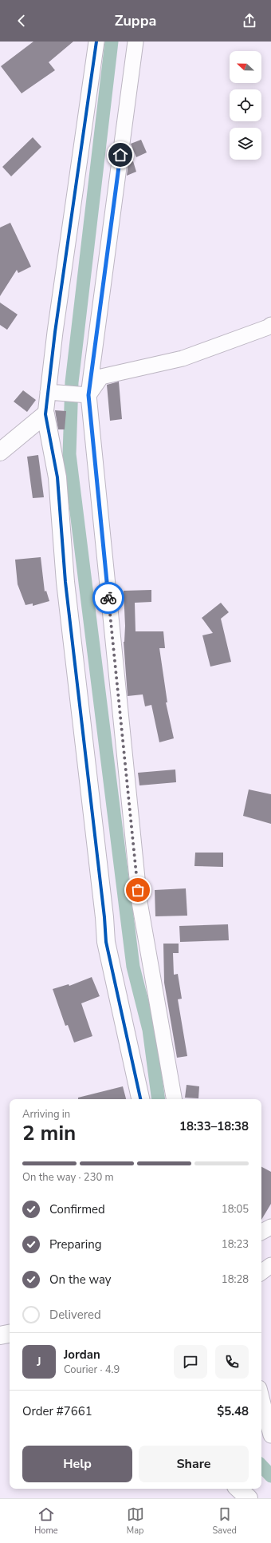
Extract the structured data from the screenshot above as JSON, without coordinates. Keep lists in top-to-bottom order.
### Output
{
  "north": "left",
  "page": {
    "header": "Zuppa",
    "heading": ["2 min", "Arriving in", "18:33–18:38"],
    "panel": [
      "Jordan",
      "Courier · 4.9",
      "Order #7661",
      "$5.48"
    ],
    "bar": "On the way · 230 m",
    "list": [
      ["Confirmed", "18:05"],
      ["Preparing", "18:23"],
      ["On the way", "18:28"],
      "Delivered"
    ],
    "round": "J",
    "buttons": ["Help", "Share"],
    "tabs": ["Home", "Map", "Saved"]
  }
}
